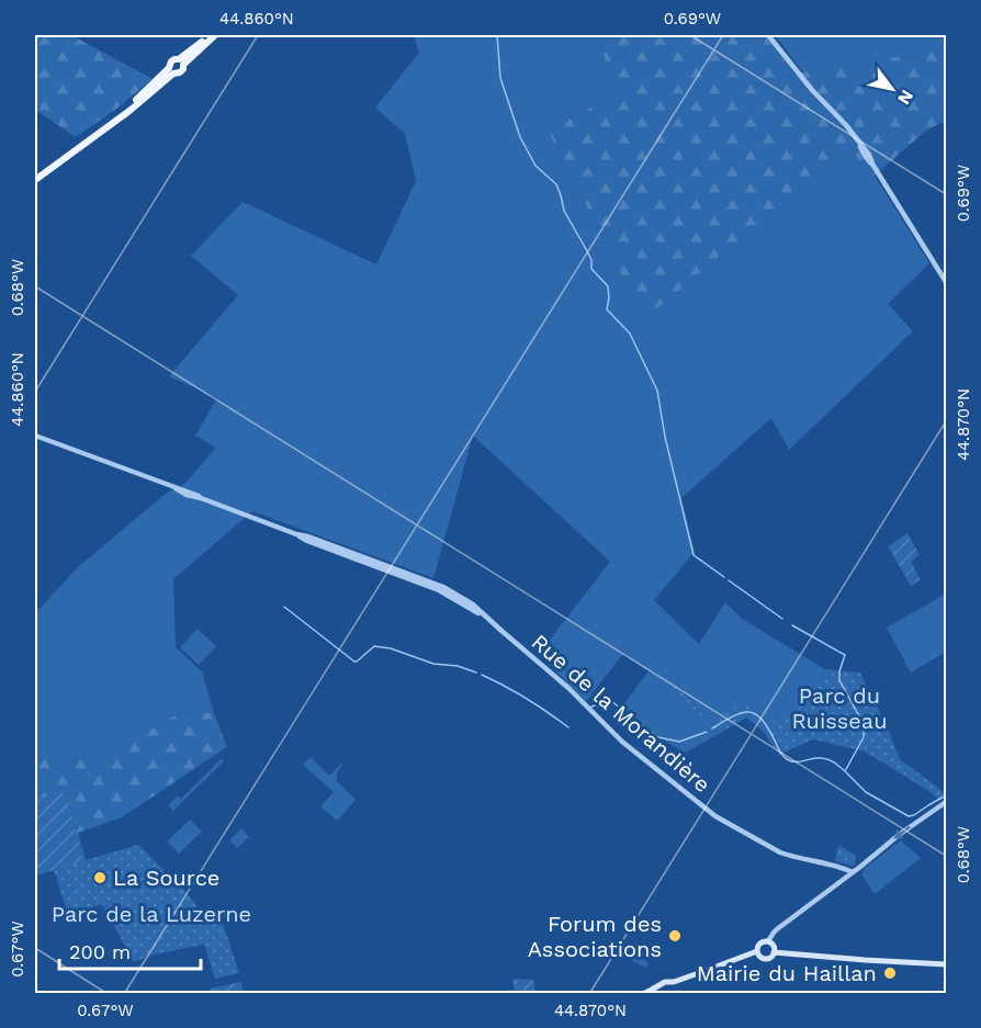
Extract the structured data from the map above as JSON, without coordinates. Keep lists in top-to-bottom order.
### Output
{
  "streets": {
    "street": ["Rue de la Morandière"]
  },
  "parks": ["Parc du Ruisseau", "Parc de la Luzerne"],
  "places": ["La Source", "Forum des Associations", "Mairie du Haillan"],
  "scale_bar": "200 m",
  "north": "bottom right",
  "coordinates": [
    "44.860°N",
    "0.69°W",
    "0.68°W",
    "44.870°N",
    "0.67°W"
  ]
}
